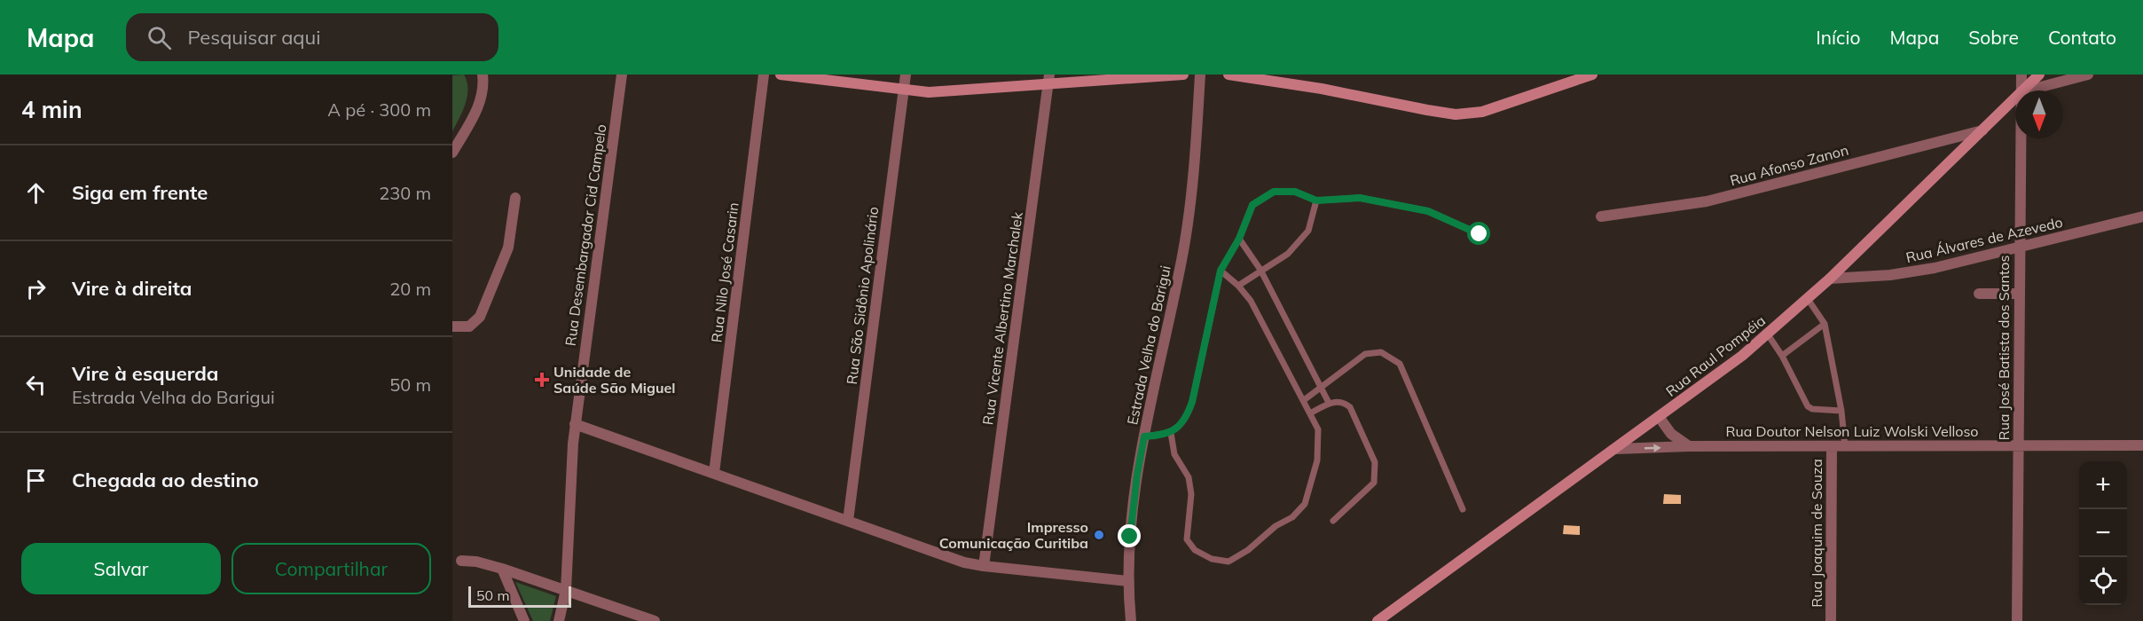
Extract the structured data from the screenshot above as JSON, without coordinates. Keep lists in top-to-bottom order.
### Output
{
  "streets": {
    "main road": ["Rua Raul Pompéia"],
    "street": [
      "Rua Afonso Zanon",
      "Rua Desembargador Cid Campelo",
      "Rua Álvares de Azevedo",
      "Rua Nilo José Casarin",
      "Rua São Sidônio Apolinário",
      "Rua Vicente Albertino Marchalek",
      "Estrada Velha do Barigui",
      "Rua José Batista dos Santos",
      "Rua Doutor Nelson Luiz Wolski Velloso",
      "Rua Joaquim de Souza"
    ]
  },
  "crossings": [
    ["Rua Afonso Zanon", "Rua Raul Pompéia"],
    ["Rua Álvares de Azevedo", "Rua José Batista dos Santos"],
    ["Rua Álvares de Azevedo", "Rua Raul Pompéia"],
    ["Rua José Batista dos Santos", "Rua Doutor Nelson Luiz Wolski Velloso"],
    ["Rua Raul Pompéia", "Rua Doutor Nelson Luiz Wolski Velloso"],
    ["Rua Doutor Nelson Luiz Wolski Velloso", "Rua Joaquim de Souza"]
  ],
  "places": {
    "health": ["Unidade de Saúde São Miguel"],
    "other": ["Impresso Comunicação Curitiba"]
  },
  "scale_bar": "50 m",
  "north": "bottom",
  "page": {
    "header": "Mapa",
    "search": "Pesquisar aqui",
    "nav": [
      "Início",
      "Mapa",
      "Sobre",
      "Contato"
    ],
    "heading": ["4 min", "A pé · 300 m"],
    "list": [
      ["Siga em frente", "230 m"],
      ["Vire à direita", "20 m"],
      ["Vire à esquerda", "Estrada Velha do Barigui", "50 m"],
      "Chegada ao destino"
    ],
    "map_buttons": ["+", "−"],
    "buttons": ["Salvar", "Compartilhar"],
    "scale": "50 m"
  }
}
